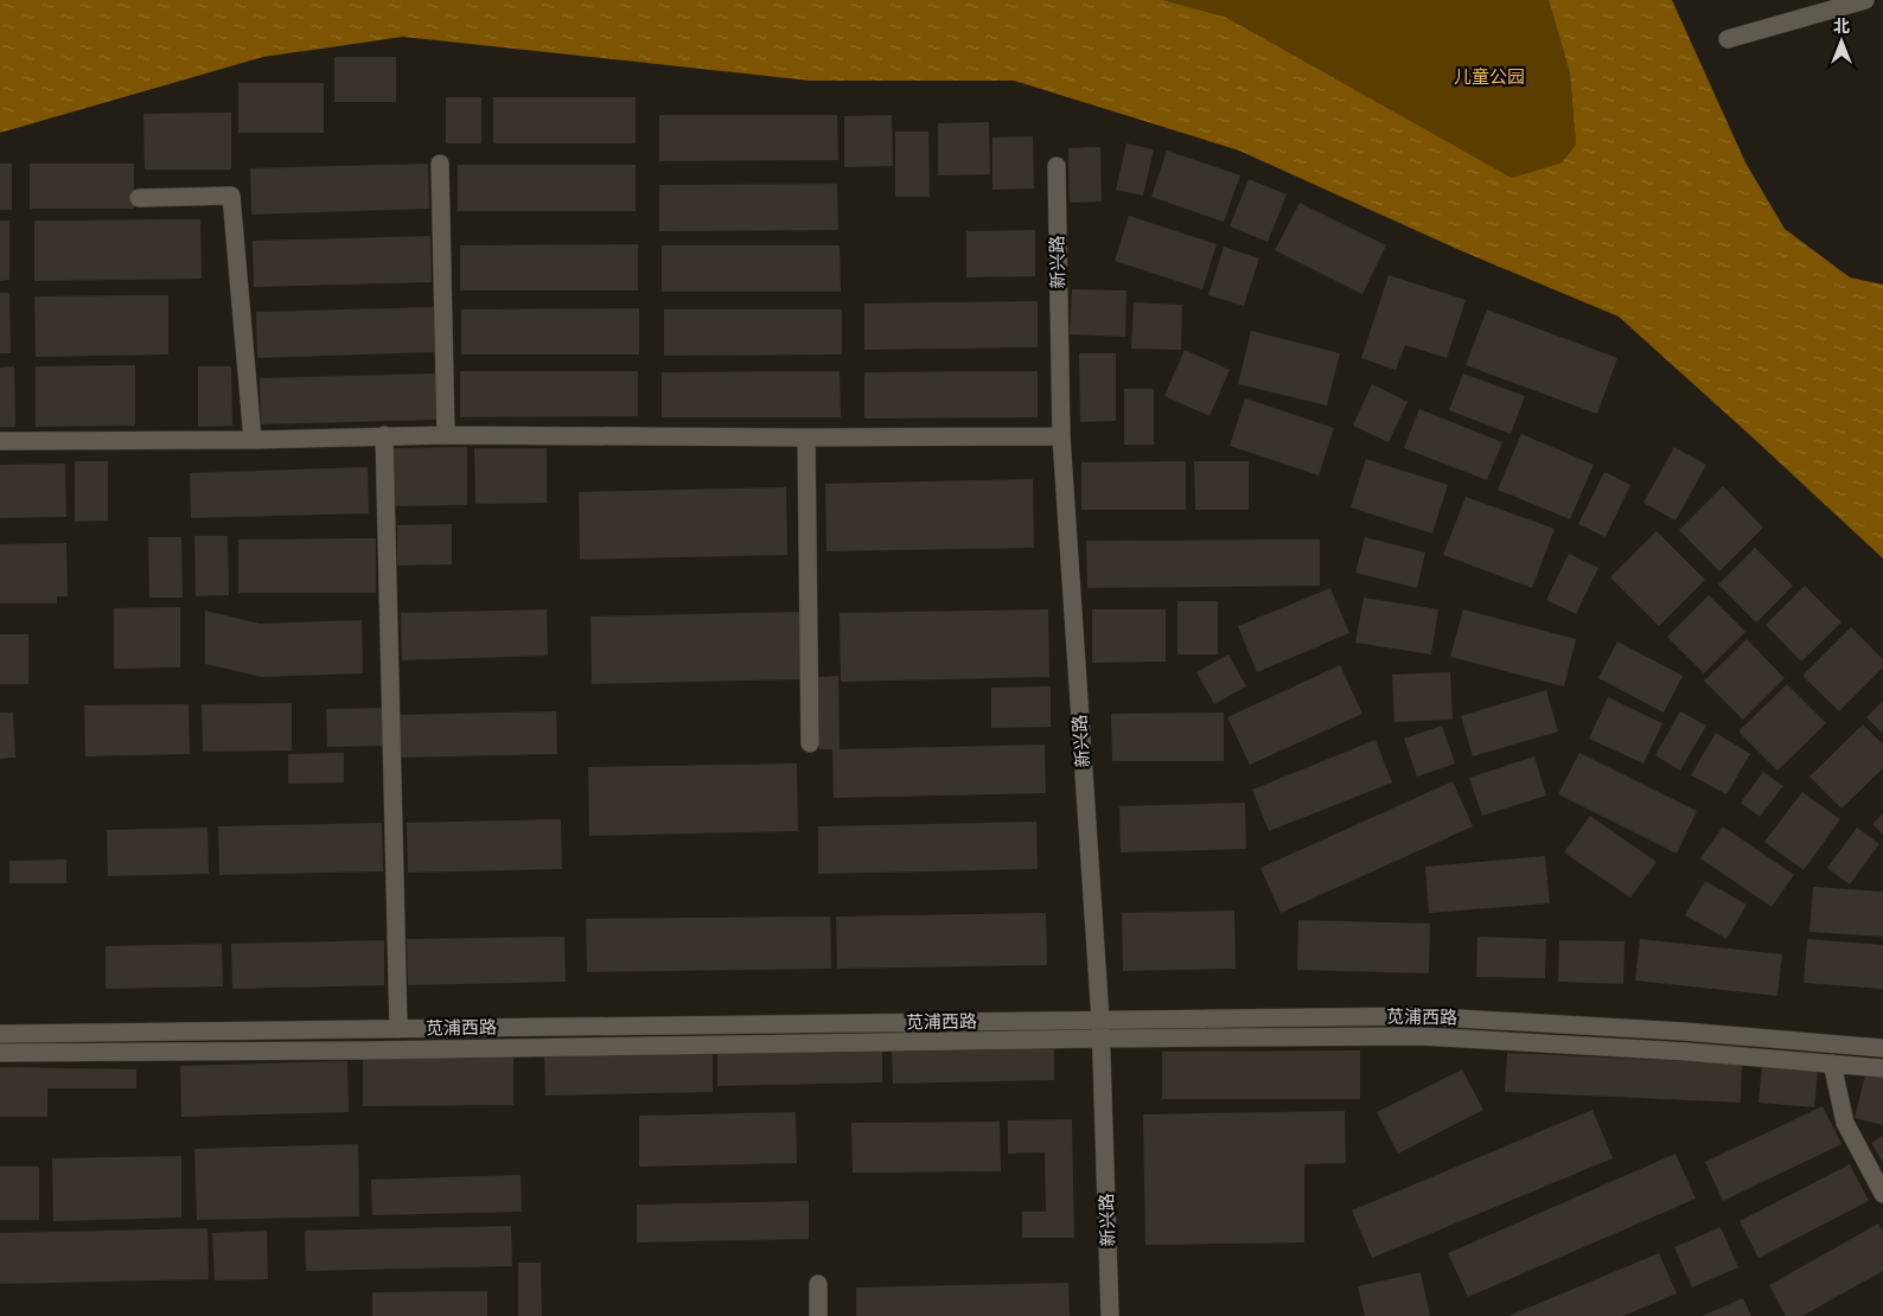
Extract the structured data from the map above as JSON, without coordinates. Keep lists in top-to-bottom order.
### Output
{
  "streets": {
    "street": ["新兴路", "苋浦西路"]
  },
  "crossings": [
    ["新兴路", "苋浦西路"]
  ],
  "parks": ["儿童公园"],
  "north": "top"
}
